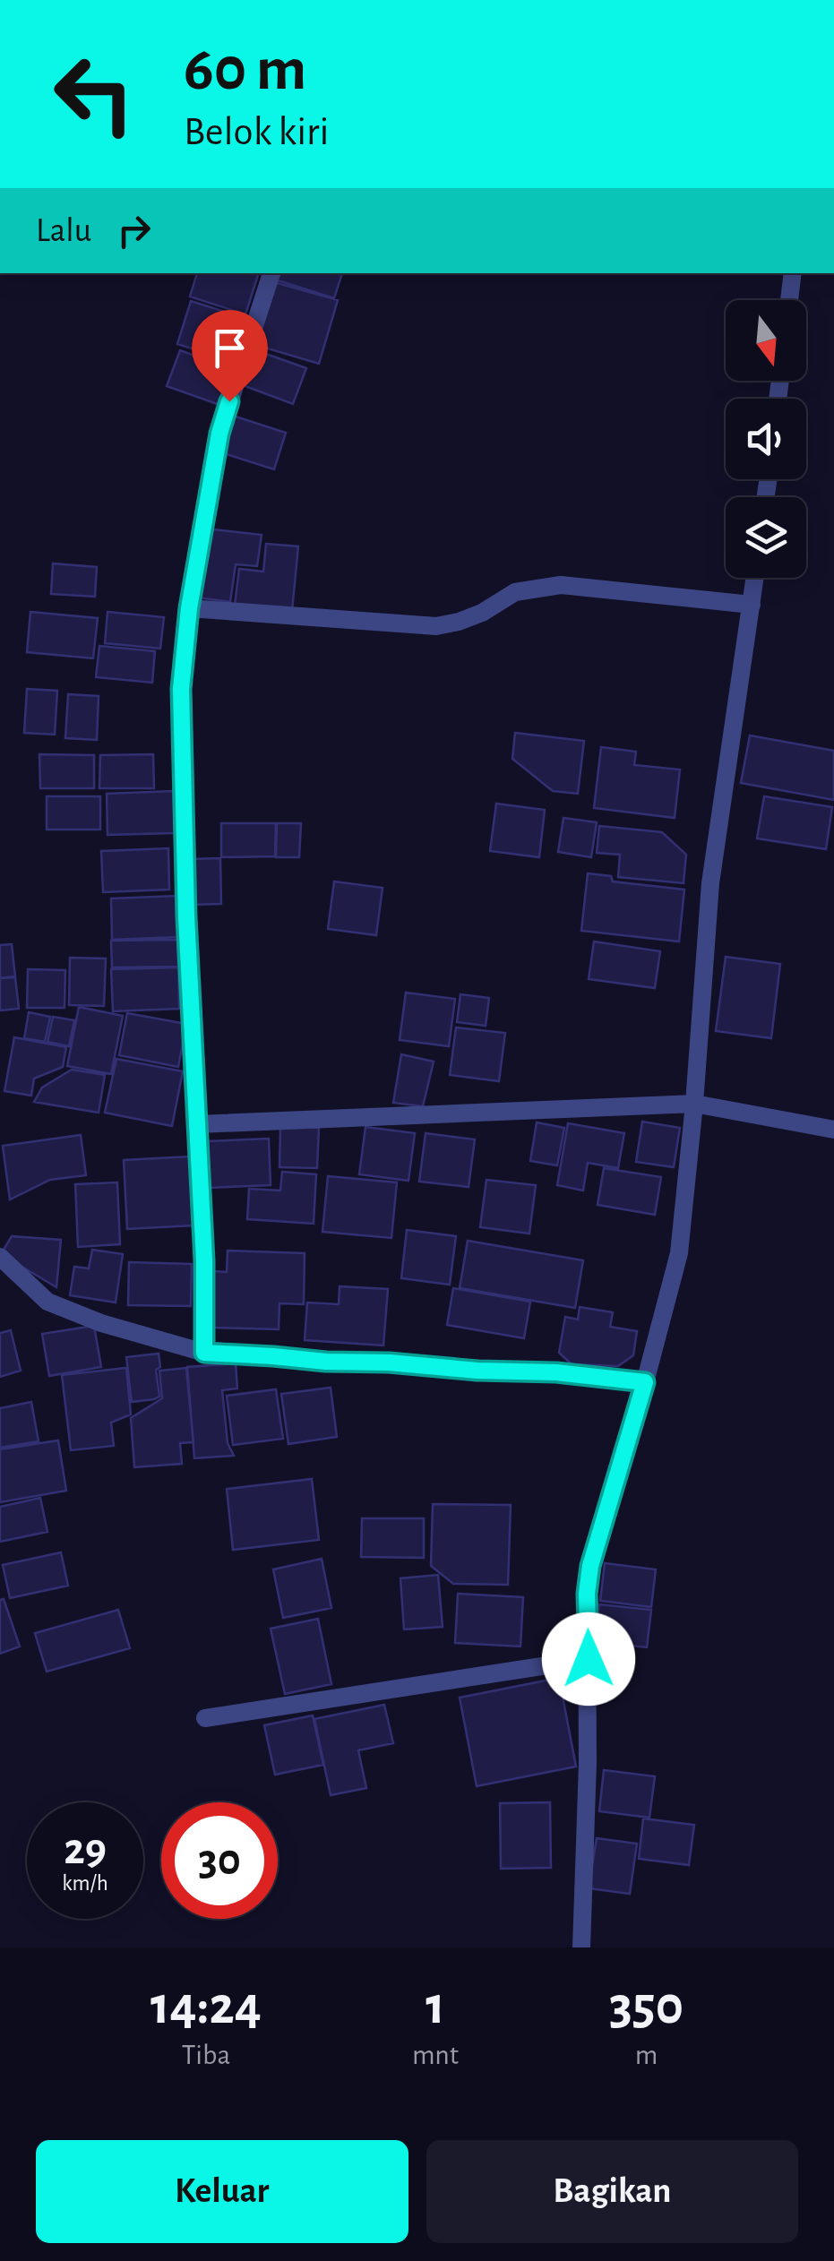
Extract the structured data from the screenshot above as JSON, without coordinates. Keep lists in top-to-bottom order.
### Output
{
  "north": "bottom",
  "page": {
    "turn": ["60 m", "Belok kiri"],
    "then": "Lalu",
    "speed": "29 km/h",
    "limit": "30",
    "eta": [
      "14:24",
      "Tiba",
      "1",
      "mnt",
      "350",
      "m"
    ],
    "buttons": ["Keluar", "Bagikan"]
  }
}
